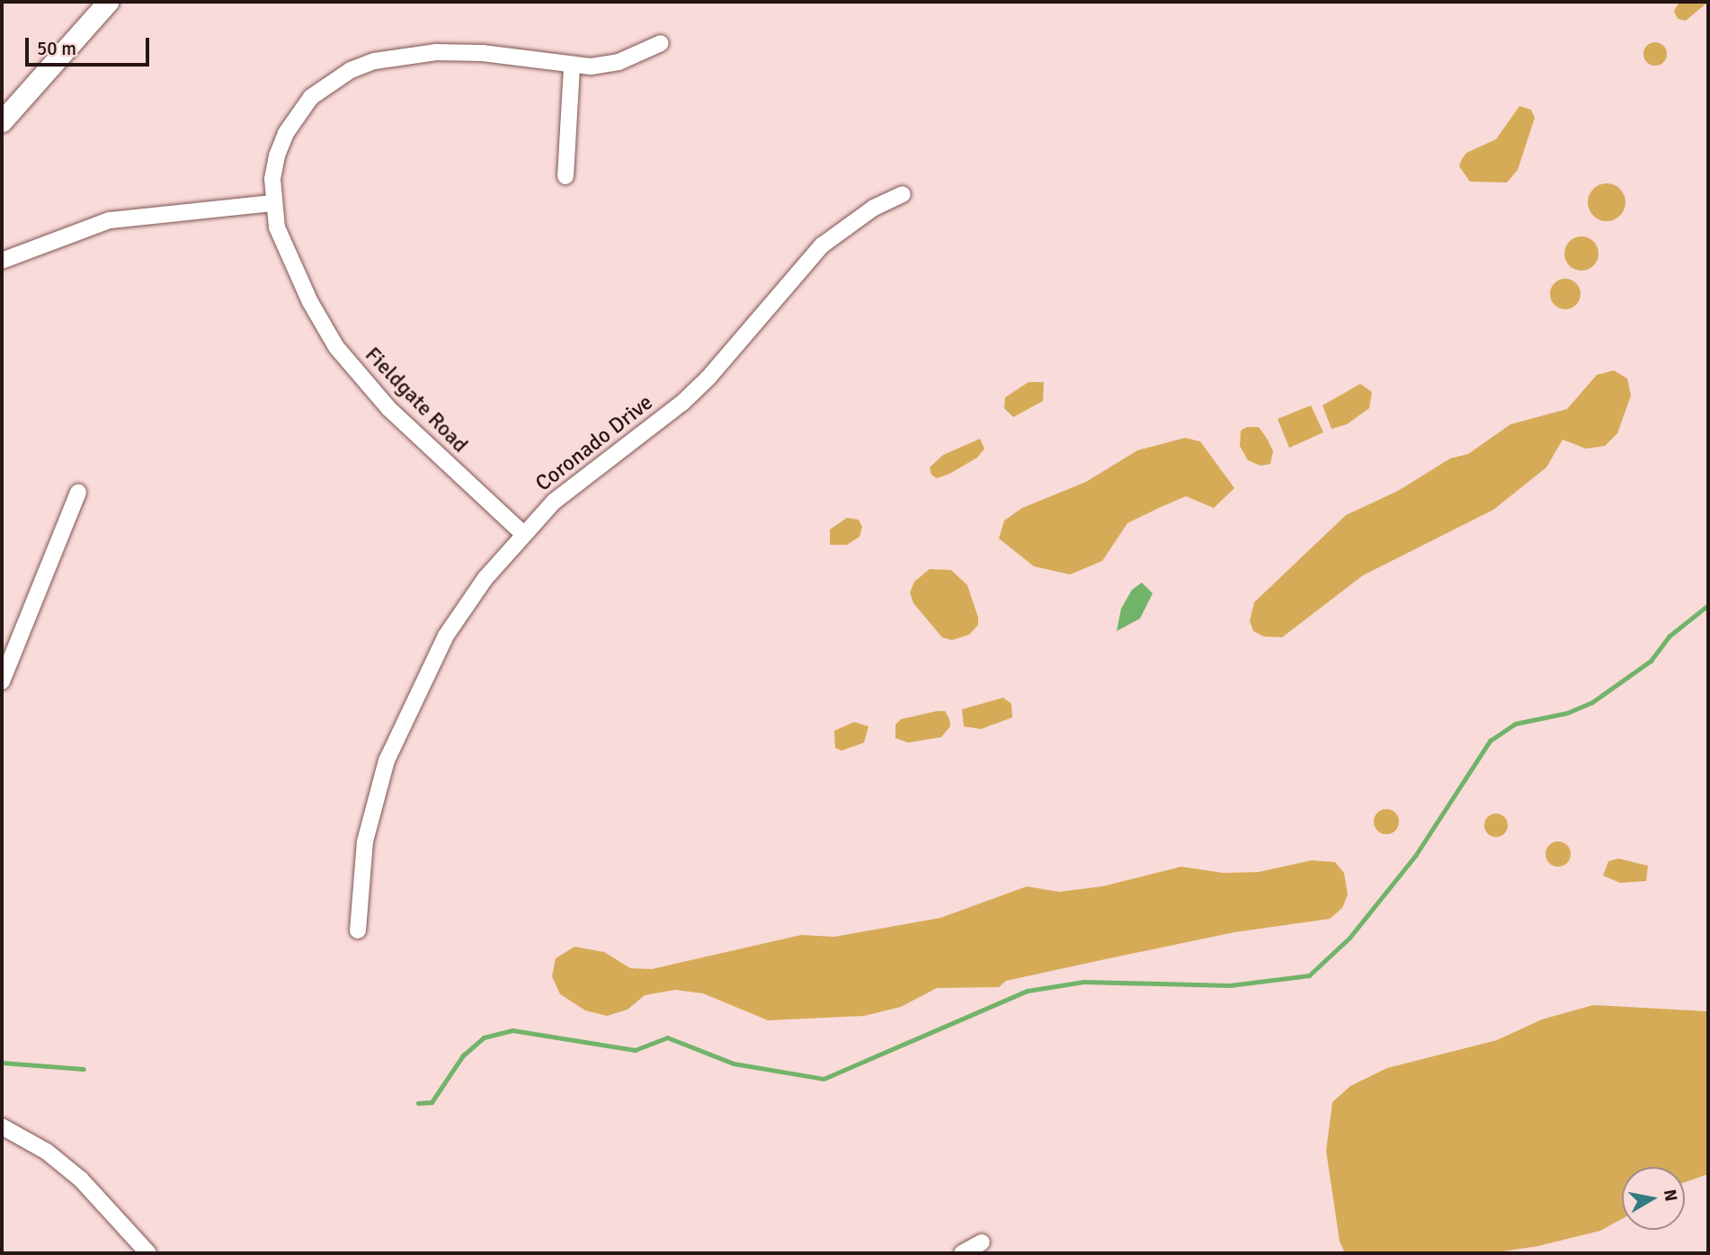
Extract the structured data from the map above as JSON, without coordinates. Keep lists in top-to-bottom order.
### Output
{
  "streets": {
    "street": ["Fieldgate Road", "Coronado Drive"]
  },
  "crossings": [
    ["Fieldgate Road", "Coronado Drive"]
  ],
  "scale_bar": "50 m",
  "north": "right"
}
